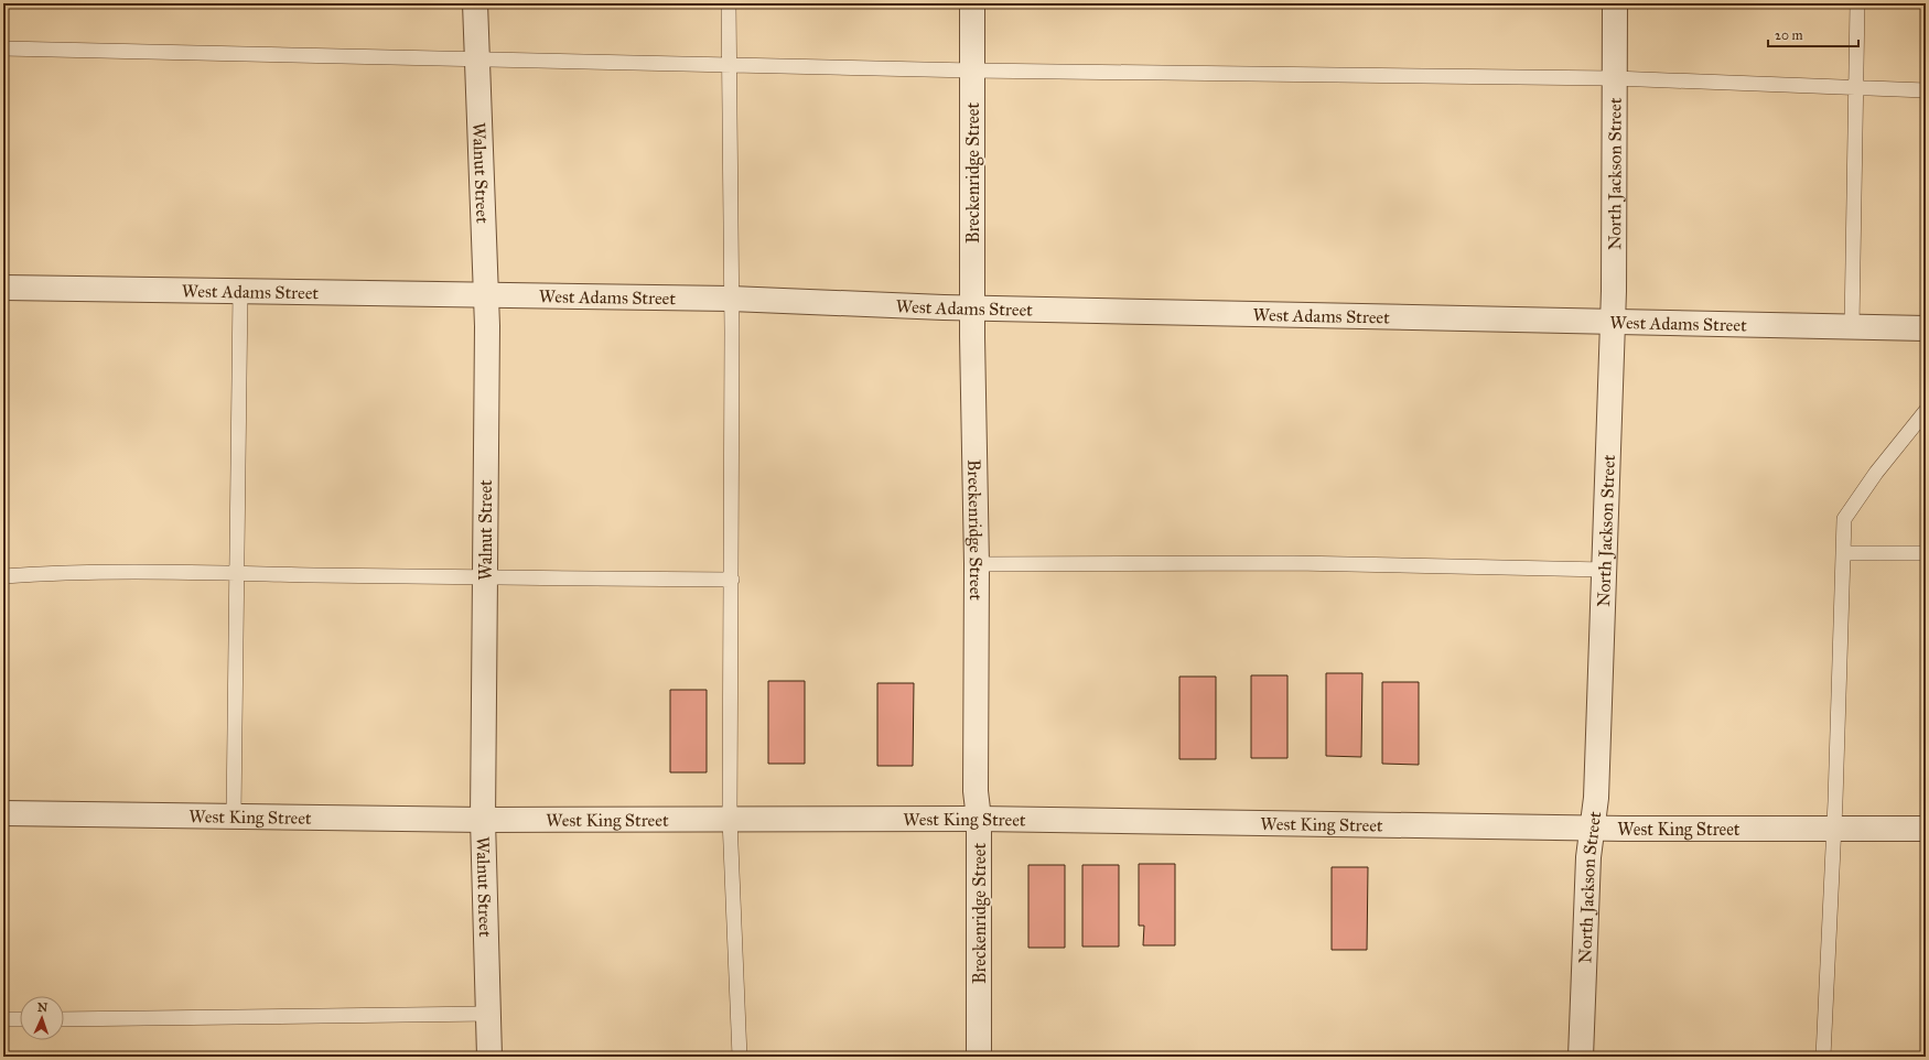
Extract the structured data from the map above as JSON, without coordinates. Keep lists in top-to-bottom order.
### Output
{
  "streets": {
    "street": [
      "Walnut Street",
      "Breckenridge Street",
      "North Jackson Street",
      "West Adams Street",
      "West King Street"
    ]
  },
  "crossings": [
    ["Walnut Street", "West Adams Street"],
    ["Walnut Street", "West King Street"],
    ["Breckenridge Street", "West Adams Street"],
    ["Breckenridge Street", "West King Street"],
    ["North Jackson Street", "West Adams Street"],
    ["North Jackson Street", "West King Street"]
  ],
  "scale_bar": "20 m",
  "north": "top"
}
